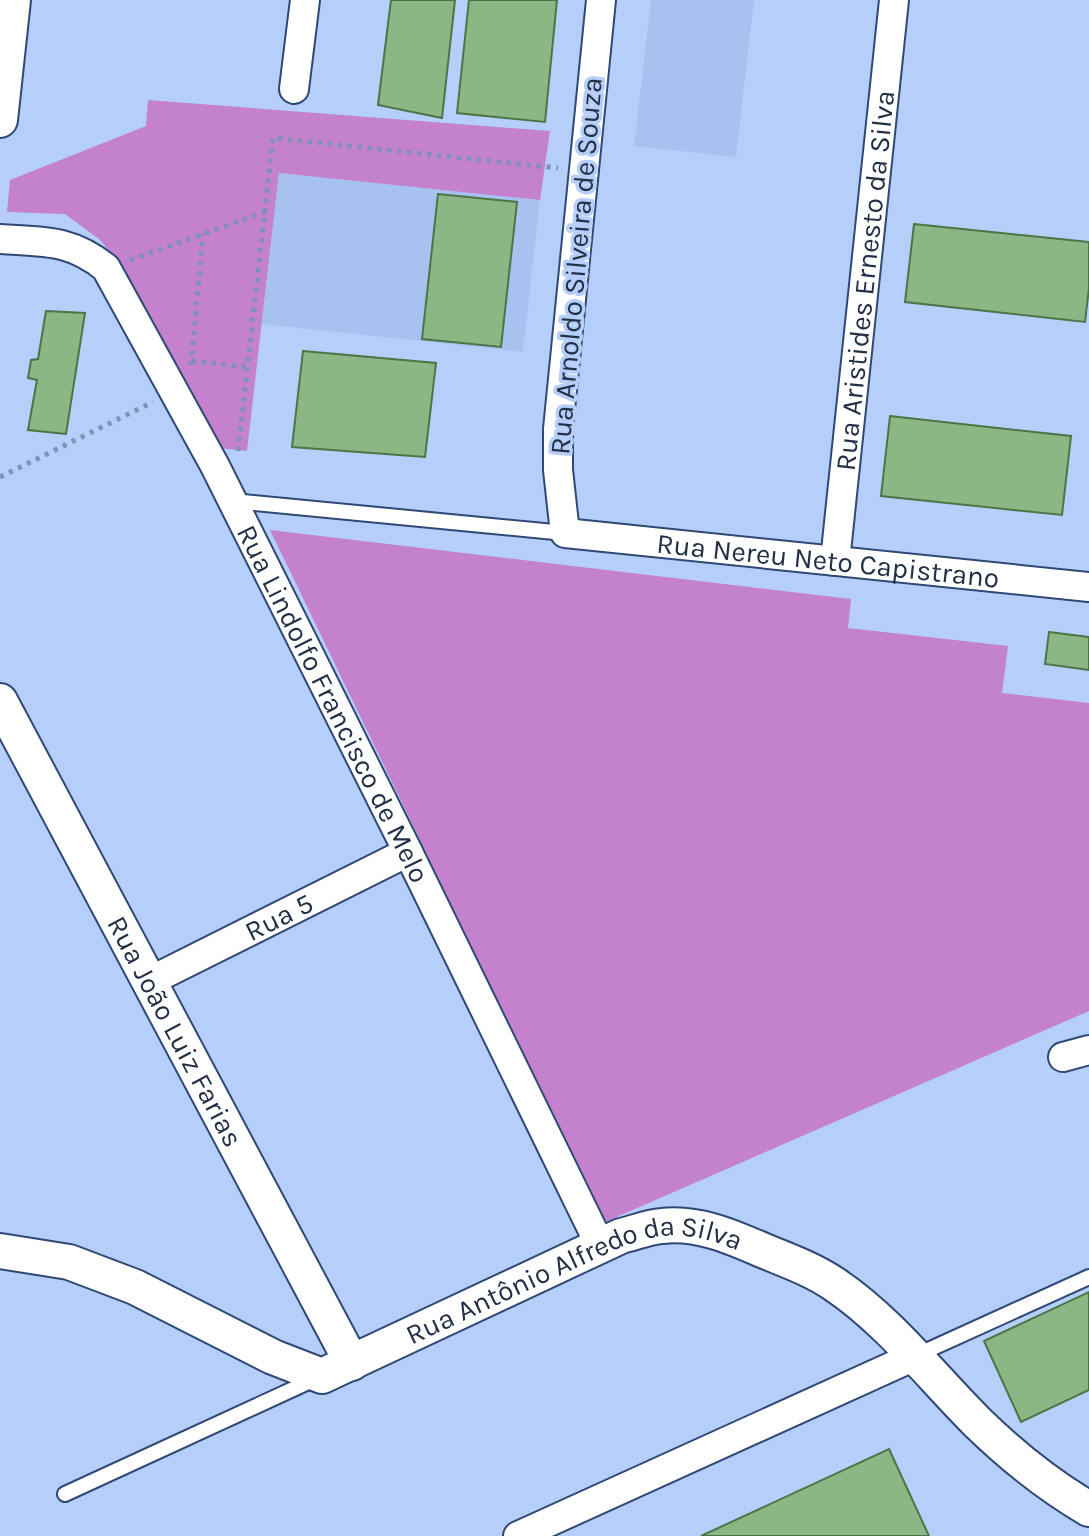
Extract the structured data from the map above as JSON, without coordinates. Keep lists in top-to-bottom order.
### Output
{
  "streets": {
    "street": [
      "Rua Arnoldo Silveira de Souza",
      "Rua Aristides Ernesto da Silva",
      "Rua Nereu Neto Capistrano",
      "Rua Lindolfo Francisco de Melo",
      "Rua 5",
      "Rua João Luiz Farias",
      "Rua Antônio Alfredo da Silva"
    ]
  },
  "crossings": [
    ["Rua Arnoldo Silveira de Souza", "Rua Nereu Neto Capistrano"],
    ["Rua Aristides Ernesto da Silva", "Rua Nereu Neto Capistrano"],
    ["Rua Lindolfo Francisco de Melo", "Rua 5"],
    ["Rua Lindolfo Francisco de Melo", "Rua Antônio Alfredo da Silva"],
    ["Rua 5", "Rua João Luiz Farias"],
    ["Rua João Luiz Farias", "Rua Antônio Alfredo da Silva"]
  ]
}
